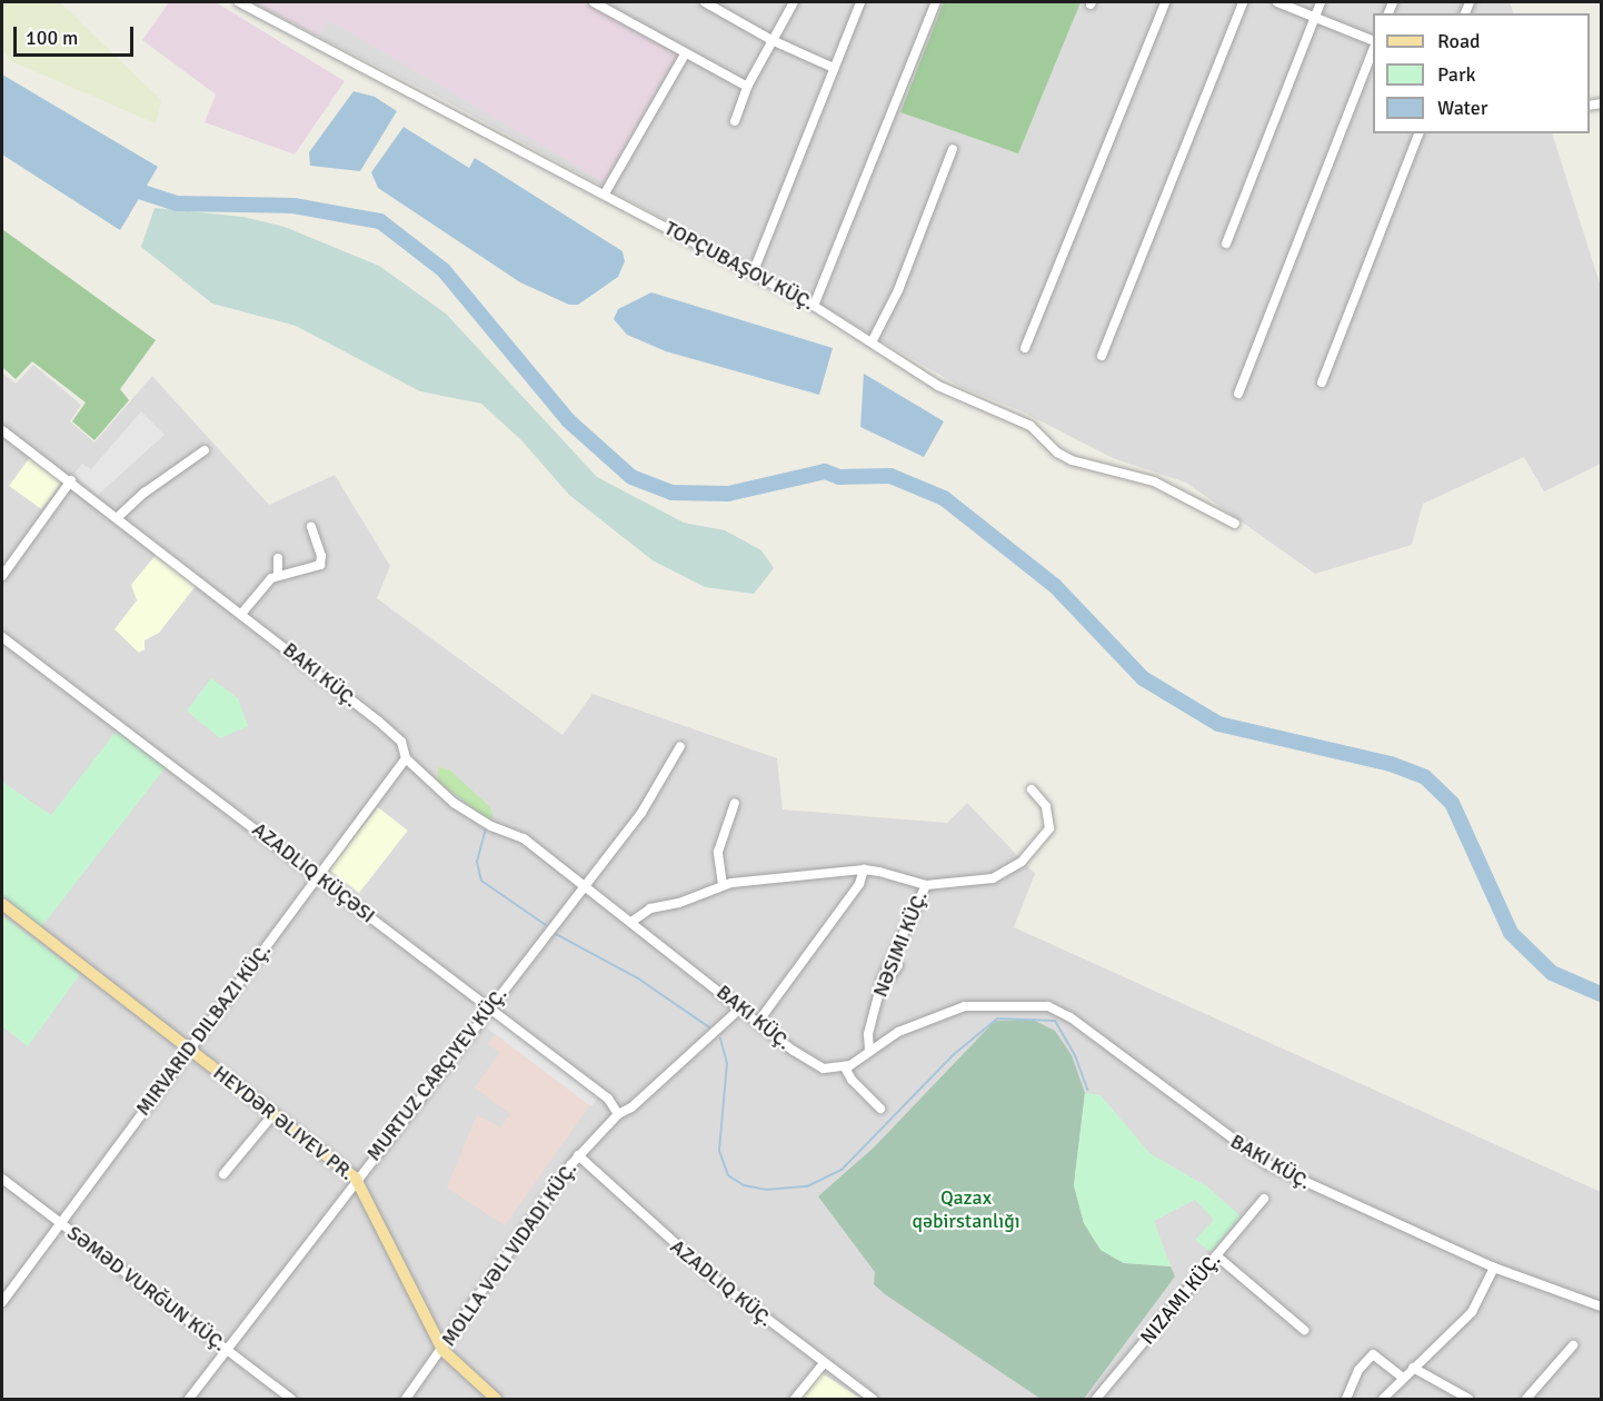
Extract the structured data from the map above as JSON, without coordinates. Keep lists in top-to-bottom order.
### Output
{
  "streets": {
    "main road": ["HEYDƏR ƏLIYEV PR."],
    "street": [
      "TOPÇUBAŞOV KÜÇ.",
      "NƏSIMI KÜÇ.",
      "MIRVARID DILBAZI KÜÇ.",
      "MOLLA VƏLI VIDADI KÜÇ.",
      "SƏMƏD VURĞUN KÜÇ.",
      "NIZAMI KÜÇ."
    ]
  },
  "crossings": [
    ["MIRVARID DILBAZI KÜÇ.", "HEYDƏR ƏLIYEV PR."],
    ["MIRVARID DILBAZI KÜÇ.", "SƏMƏD VURĞUN KÜÇ."],
    ["HEYDƏR ƏLIYEV PR.", "MOLLA VƏLI VIDADI KÜÇ."]
  ],
  "parks": ["Qazax qəbirstanlığı"],
  "legend": ["Road", "Park", "Water"],
  "scale_bar": "100 m"
}
